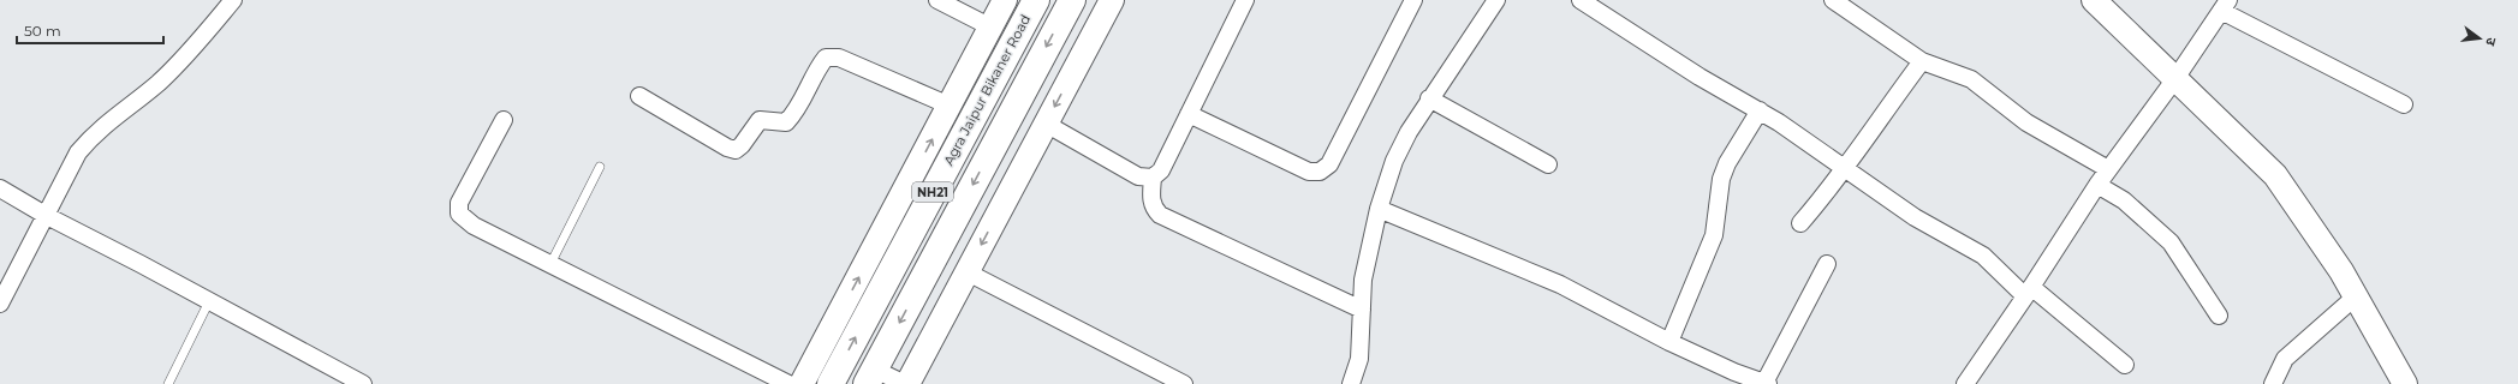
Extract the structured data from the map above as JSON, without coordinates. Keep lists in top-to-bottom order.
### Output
{
  "streets": {
    "highway": ["Agra Jaipur Bikaner Road", "NH21"]
  },
  "scale_bar": "50 m",
  "north": "right"
}
